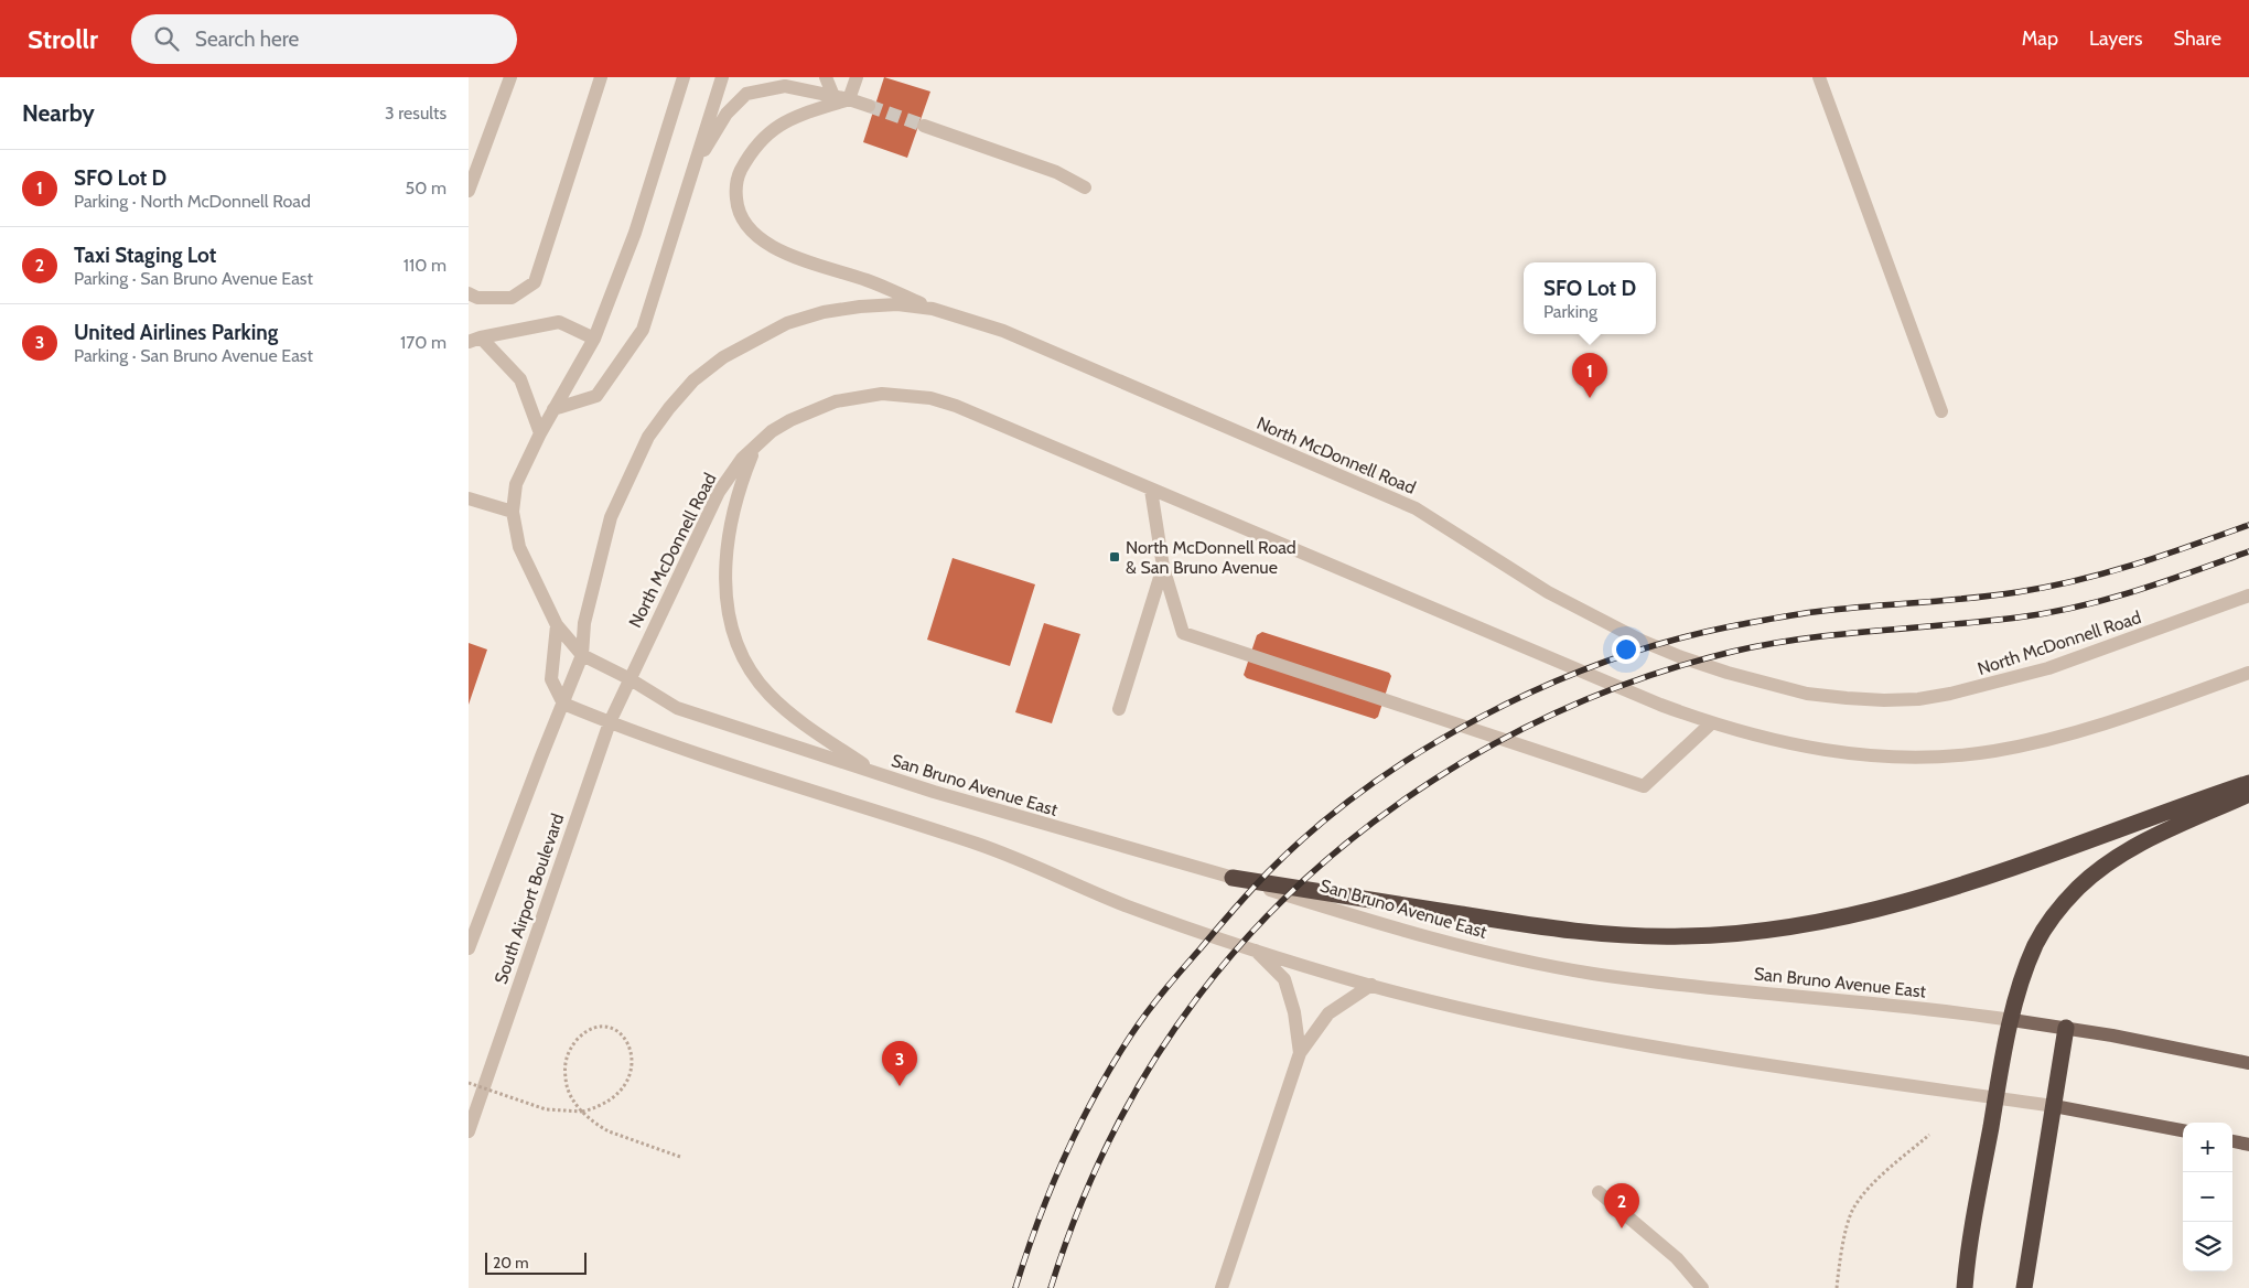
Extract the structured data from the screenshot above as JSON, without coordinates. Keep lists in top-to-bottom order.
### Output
{
  "streets": {
    "main road": ["San Bruno Avenue East"],
    "street": ["North McDonnell Road", "South Airport Boulevard"]
  },
  "crossings": [
    ["North McDonnell Road", "San Bruno Avenue East"],
    ["North McDonnell Road", "South Airport Boulevard"],
    ["San Bruno Avenue East", "South Airport Boulevard"]
  ],
  "places": {
    "transit": ["North McDonnell Road & San Bruno Avenue"]
  },
  "scale_bar": "20 m",
  "page": {
    "header": "Strollr",
    "search": "Search here",
    "nav": ["Map", "Layers", "Share"],
    "heading": ["Nearby", "3 results"],
    "list": [
      {
        "mark": "1",
        "name": "SFO Lot D",
        "note": "Parking · North McDonnell Road",
        "value": "50 m"
      },
      {
        "mark": "2",
        "name": "Taxi Staging Lot",
        "note": "Parking · San Bruno Avenue East",
        "value": "110 m"
      },
      {
        "mark": "3",
        "name": "United Airlines Parking",
        "note": "Parking · San Bruno Avenue East",
        "value": "170 m"
      }
    ],
    "popup": ["SFO Lot D", "Parking"],
    "pins": ["1", "3", "2"],
    "map_buttons": ["+", "−"],
    "scale": "20 m"
  }
}
